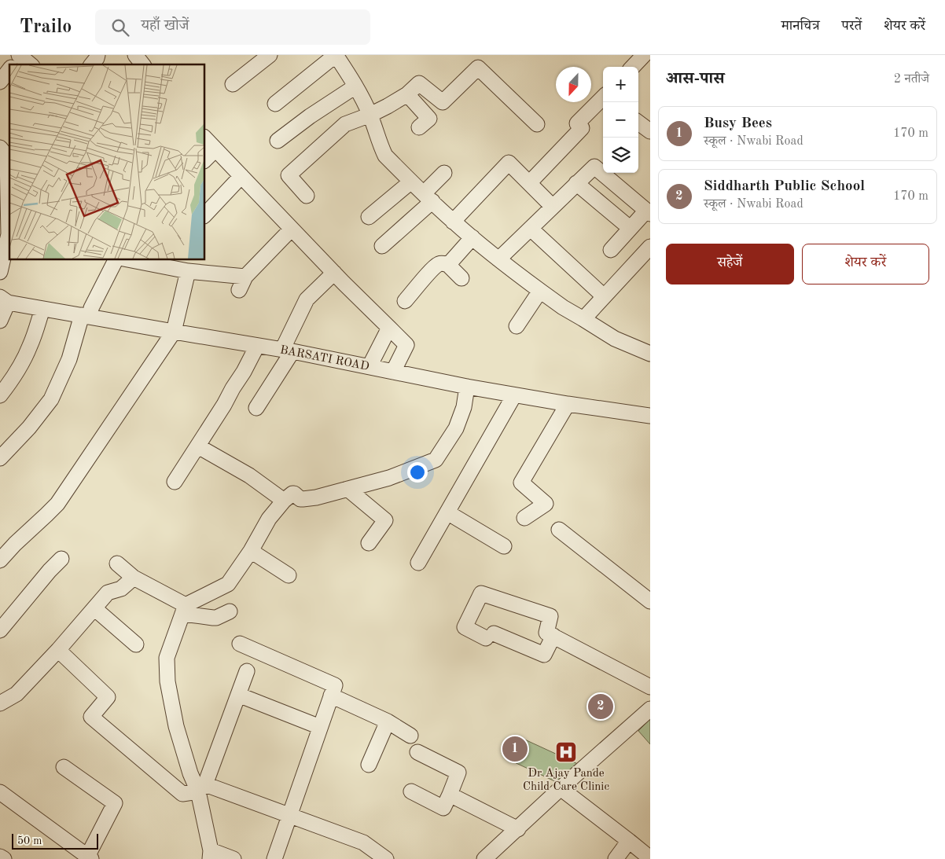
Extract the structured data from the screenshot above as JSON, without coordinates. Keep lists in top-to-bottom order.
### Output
{
  "streets": {
    "street": ["BARSATI ROAD"]
  },
  "places": {
    "hospital": ["Dr Ajay Pande Child Care Clinic"]
  },
  "scale_bar": "50 m",
  "north": "bottom",
  "page": {
    "header": "Trailo",
    "search": "यहाँ खोजें",
    "nav": ["मानचित्र", "परतें", "शेयर करें"],
    "heading": ["आस-पास", "2 नतीजे"],
    "map_buttons": ["+", "−"],
    "list": [
      {
        "mark": "1",
        "name": "Busy Bees",
        "note": "स्कूल · Nwabi Road",
        "value": "170 m"
      },
      {
        "mark": "2",
        "name": "Siddharth Public School",
        "note": "स्कूल · Nwabi Road",
        "value": "170 m"
      }
    ],
    "buttons": ["सहेजें", "शेयर करें"],
    "pins": ["2", "1"],
    "scale": "50 m"
  }
}
